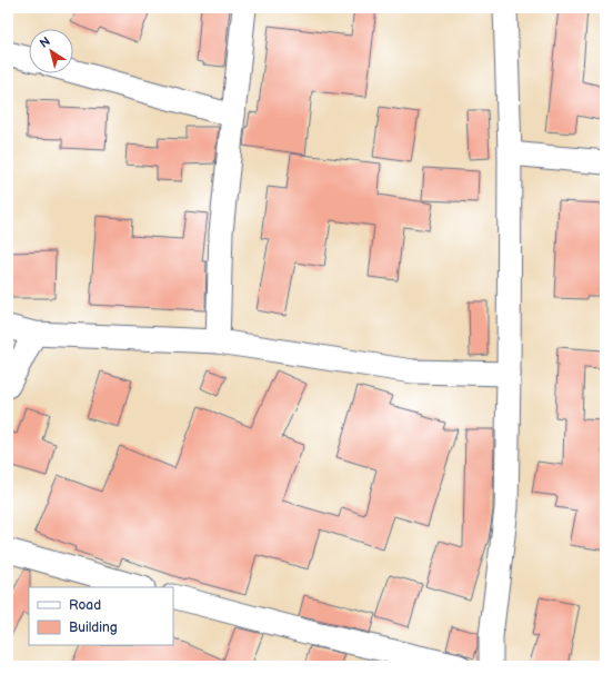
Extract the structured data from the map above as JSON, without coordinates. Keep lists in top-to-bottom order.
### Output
{
  "legend": ["Road", "Building"],
  "north": "top left"
}
